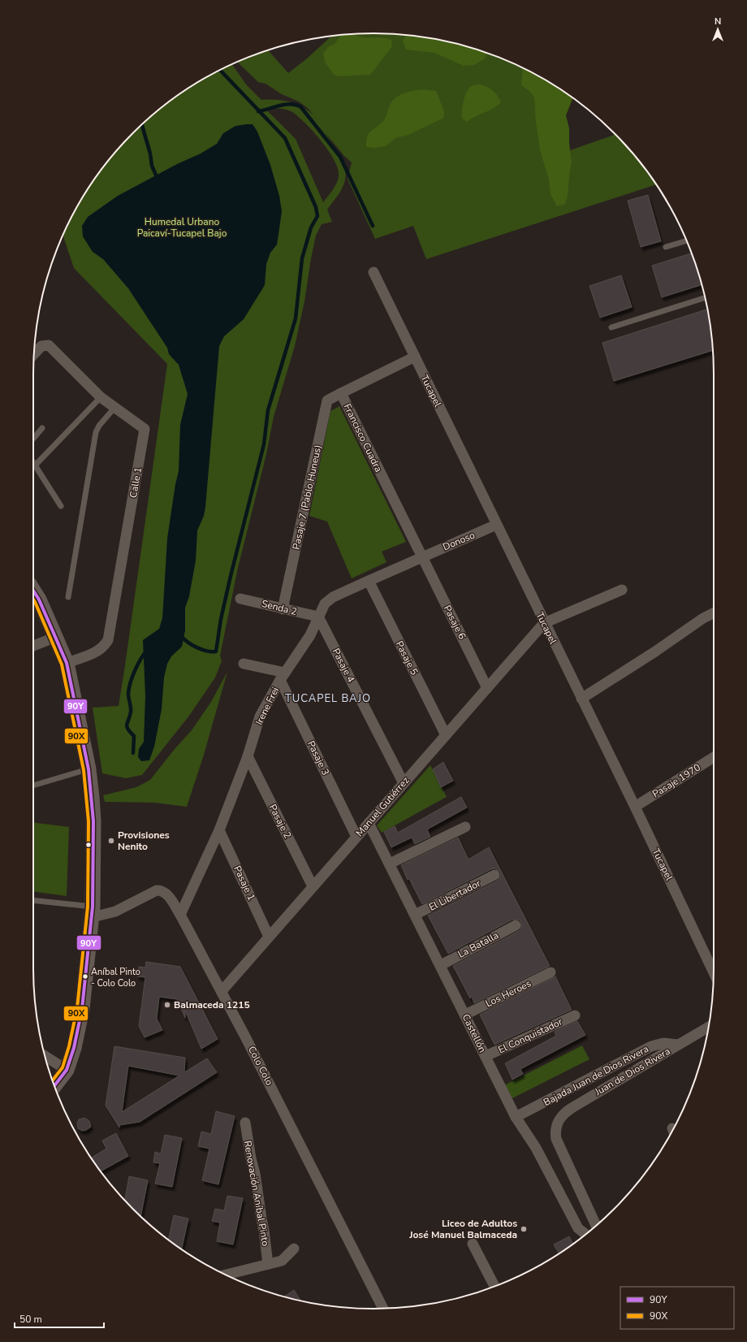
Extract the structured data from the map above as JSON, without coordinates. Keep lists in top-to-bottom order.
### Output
{
  "streets": {
    "street": [
      "Tucapel",
      "Francisco Cuadra",
      "Calle 1",
      "Pasaje 7 (Pablo Huneus)",
      "Donoso",
      "Senda 2",
      "Pasaje 6",
      "Pasaje 5",
      "Pasaje 4",
      "Irene Frei",
      "Pasaje 3",
      "Pasaje 1970",
      "Manuel Gutiérrez",
      "Pasaje 2",
      "Pasaje 1",
      "El Libertador",
      "La Batalla",
      "Los Heroes",
      "Castellón",
      "El Conquistador",
      "Colo Colo",
      "Juan de Dios Rivera",
      "Bajada Juan de Dios Rivera",
      "Renovación Aníbal Pinto"
    ]
  },
  "crossings": [
    ["Tucapel", "Francisco Cuadra"],
    ["Tucapel", "Donoso"],
    ["Tucapel", "Pasaje 1970"],
    ["Tucapel", "Manuel Gutiérrez"],
    ["Francisco Cuadra", "Pasaje 7 (Pablo Huneus)"],
    ["Francisco Cuadra", "Donoso"],
    ["Francisco Cuadra", "Pasaje 6"],
    ["Francisco Cuadra", "Irene Frei"],
    ["Pasaje 7 (Pablo Huneus)", "Senda 2"],
    ["Donoso", "Pasaje 6"],
    ["Donoso", "Irene Frei"],
    ["Senda 2", "Pasaje 4"],
    ["Senda 2", "Irene Frei"],
    ["Pasaje 6", "Irene Frei"],
    ["Pasaje 6", "Manuel Gutiérrez"],
    ["Pasaje 5", "Irene Frei"],
    ["Pasaje 5", "Manuel Gutiérrez"],
    ["Pasaje 4", "Irene Frei"],
    ["Pasaje 4", "Manuel Gutiérrez"],
    ["Irene Frei", "Pasaje 3"],
    ["Irene Frei", "Pasaje 2"],
    ["Irene Frei", "Pasaje 1"],
    ["Irene Frei", "Colo Colo"],
    ["Pasaje 3", "Manuel Gutiérrez"],
    ["Manuel Gutiérrez", "Pasaje 2"],
    ["Manuel Gutiérrez", "Pasaje 1"],
    ["Manuel Gutiérrez", "Castellón"],
    ["Manuel Gutiérrez", "Colo Colo"],
    ["El Libertador", "Castellón"],
    ["La Batalla", "Castellón"],
    ["Los Heroes", "Castellón"],
    ["Castellón", "El Conquistador"],
    ["Castellón", "Bajada Juan de Dios Rivera"],
    ["Juan de Dios Rivera", "Bajada Juan de Dios Rivera"]
  ],
  "districts": ["TUCAPEL BAJO"],
  "parks": ["Humedal Urbano Paicaví-Tucapel Bajo"],
  "places": [
    "Provisiones Nenito",
    "Aníbal Pinto - Colo Colo",
    "Balmaceda 1215",
    "Liceo de Adultos José Manuel Balmaceda"
  ],
  "lines": ["transit line 90Y", "transit line 90X"],
  "legend": ["90Y", "90X"],
  "scale_bar": "50 m",
  "north": "top"
}
